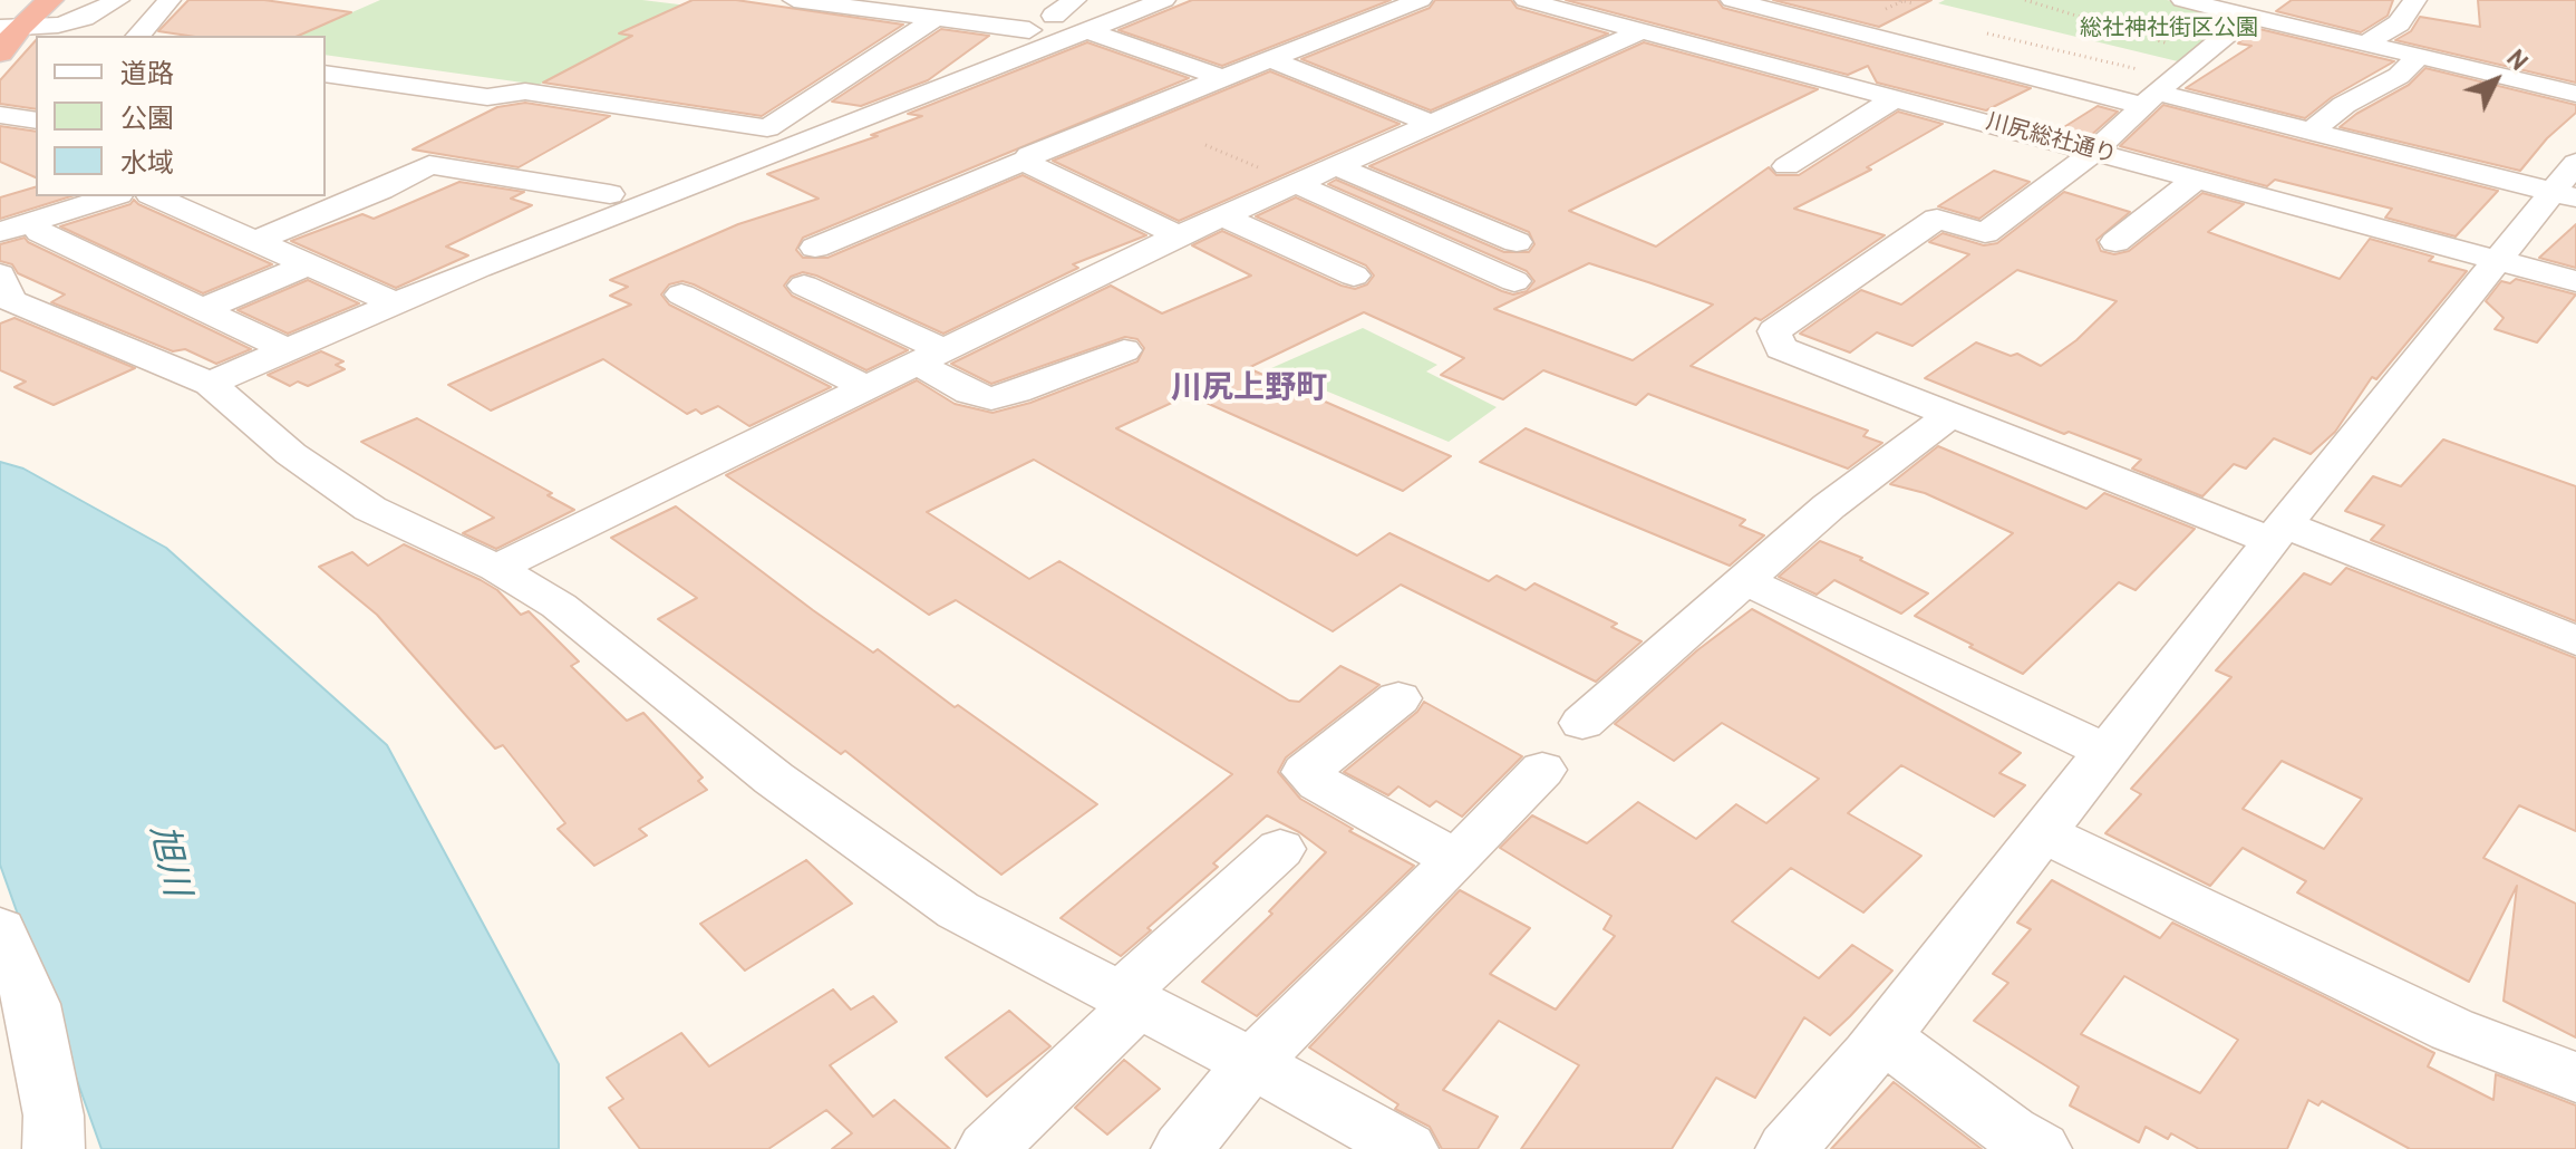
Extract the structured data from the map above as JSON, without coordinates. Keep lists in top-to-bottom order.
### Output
{
  "streets": {
    "street": ["川尻総社通り"]
  },
  "districts": ["川尻上野町"],
  "water": ["旭川"],
  "parks": ["総社神社街区公園"],
  "legend": ["道路", "公園", "水域"],
  "north": "top right"
}
